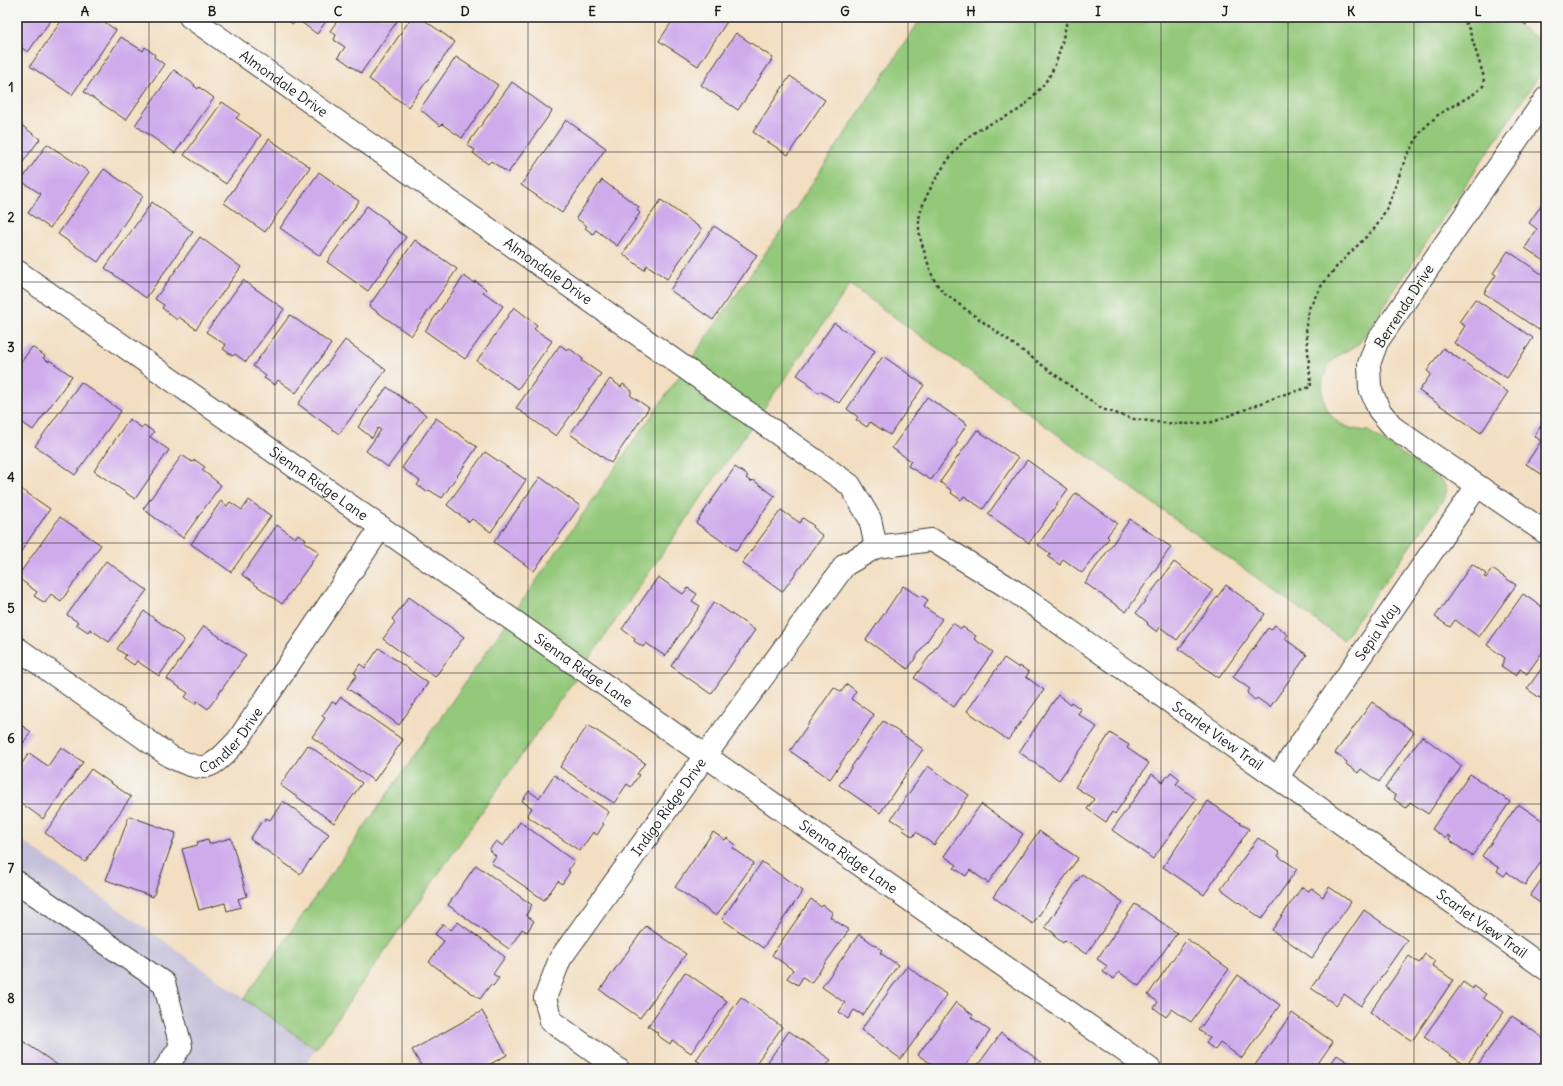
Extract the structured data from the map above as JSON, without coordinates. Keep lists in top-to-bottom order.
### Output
{
  "streets": {
    "street": [
      "Almondale Drive",
      "Berrenda Drive",
      "Sienna Ridge Lane",
      "Sepia Way",
      "Candler Drive",
      "Scarlet View Trail",
      "Indigo Ridge Drive"
    ]
  },
  "crossings": [
    ["Almondale Drive", "Scarlet View Trail"],
    ["Almondale Drive", "Indigo Ridge Drive"],
    ["Berrenda Drive", "Sepia Way"],
    ["Sienna Ridge Lane", "Candler Drive"],
    ["Sienna Ridge Lane", "Indigo Ridge Drive"],
    ["Sepia Way", "Scarlet View Trail"],
    ["Scarlet View Trail", "Indigo Ridge Drive"]
  ],
  "grid": {
    "columns": [
      "A",
      "B",
      "C",
      "D",
      "E",
      "F",
      "G",
      "H",
      "I",
      "J",
      "K",
      "L"
    ],
    "rows": [
      "1",
      "2",
      "3",
      "4",
      "5",
      "6",
      "7",
      "8"
    ]
  }
}
